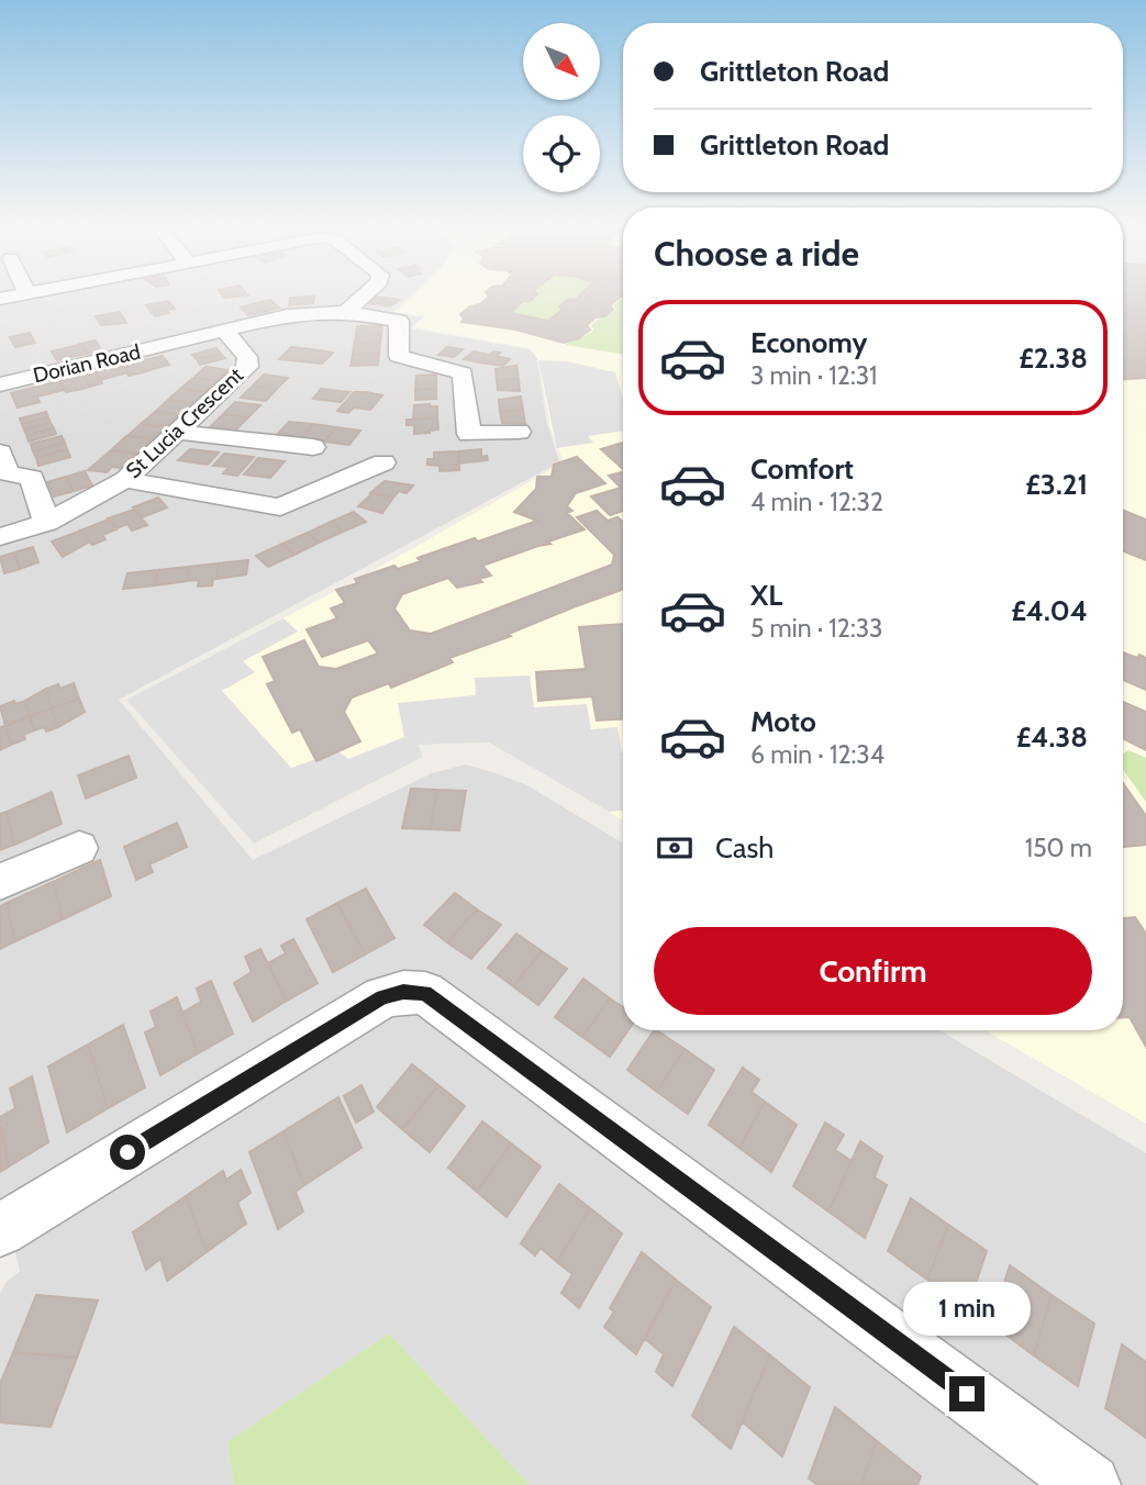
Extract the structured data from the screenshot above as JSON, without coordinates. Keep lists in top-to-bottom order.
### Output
{
  "streets": {
    "street": ["Dorian Road", "St Lucia Crescent"]
  },
  "crossings": [
    ["Dorian Road", "St Lucia Crescent"]
  ],
  "north": "bottom right",
  "page": {
    "banner": ["Grittleton Road", "Grittleton Road"],
    "heading": "Choose a ride",
    "list": [
      {
        "name": "Economy",
        "note": "3 min · 12:31",
        "value": "£2.38"
      },
      {
        "name": "Comfort",
        "note": "4 min · 12:32",
        "value": "£3.21"
      },
      {
        "name": "XL",
        "note": "5 min · 12:33",
        "value": "£4.04"
      },
      {
        "name": "Moto",
        "note": "6 min · 12:34",
        "value": "£4.38"
      }
    ],
    "pay": ["Cash", "150 m"],
    "buttons": "Confirm",
    "bubble": "1 min"
  }
}
